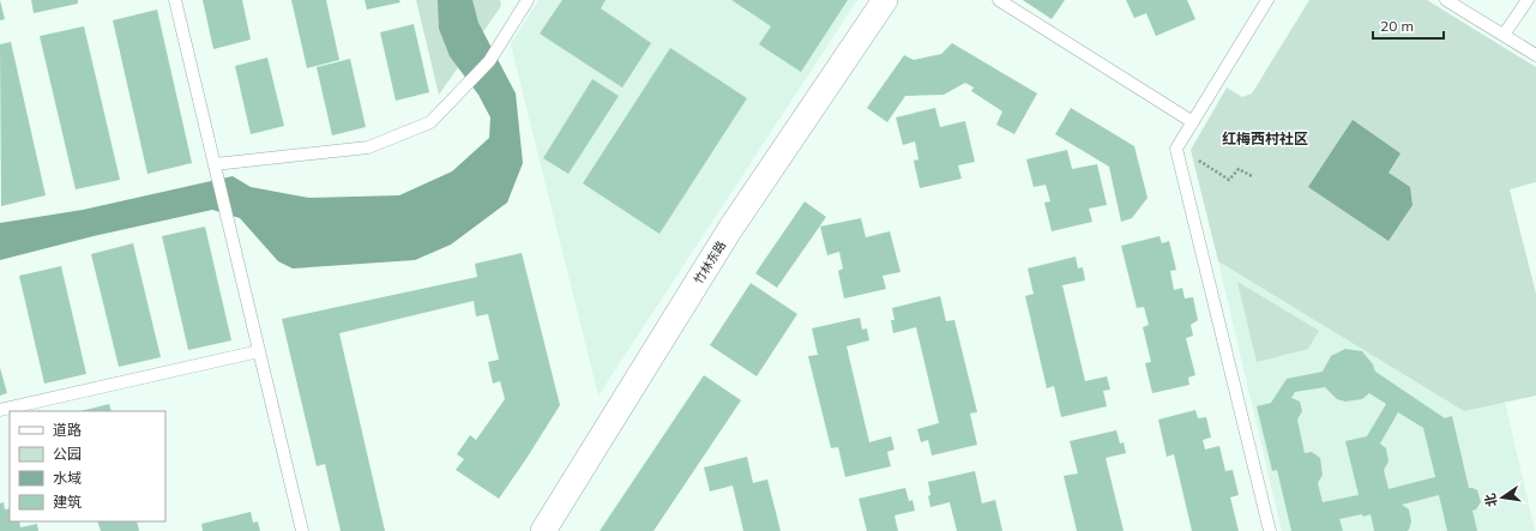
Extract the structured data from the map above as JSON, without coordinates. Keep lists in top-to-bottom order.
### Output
{
  "streets": {
    "street": ["竹林东路"]
  },
  "districts": ["红梅西村社区"],
  "legend": [
    "道路",
    "公园",
    "水域",
    "建筑"
  ],
  "scale_bar": "20 m",
  "north": "left"
}
